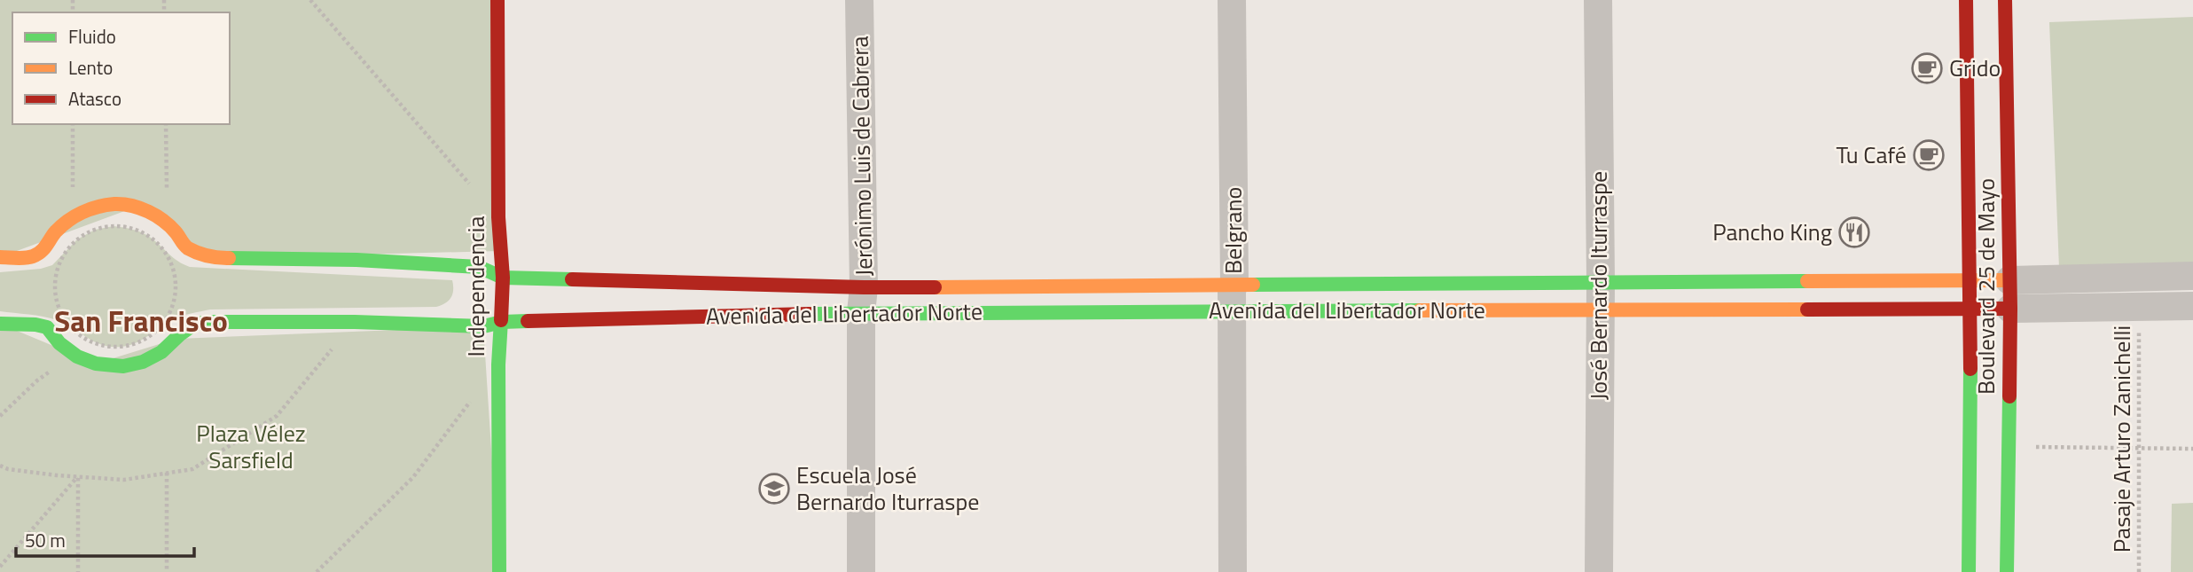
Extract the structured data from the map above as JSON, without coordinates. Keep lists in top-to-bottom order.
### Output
{
  "streets": {
    "main road": ["Independencia", "Boulevard 25 de Mayo", "Avenida del Libertador Norte"],
    "street": ["Jerónimo Luis de Cabrera", "Belgrano", "José Bernardo Iturraspe"],
    "path": ["Pasaje Arturo Zanichelli"]
  },
  "crossings": [
    ["Jerónimo Luis de Cabrera", "Avenida del Libertador Norte"],
    ["Belgrano", "Avenida del Libertador Norte"],
    ["José Bernardo Iturraspe", "Avenida del Libertador Norte"],
    ["Independencia", "Avenida del Libertador Norte"],
    ["Boulevard 25 de Mayo", "Avenida del Libertador Norte"],
    ["Avenida del Libertador Norte", "Pasaje Arturo Zanichelli"]
  ],
  "districts": ["San Francisco"],
  "parks": ["Plaza Vélez Sarsfield"],
  "places": {
    "cafe": ["Grido", "Tu Café"],
    "restaurant": ["Pancho King"],
    "school or university": ["Escuela José Bernardo Iturraspe"]
  },
  "legend": ["Fluido", "Lento", "Atasco"],
  "scale_bar": "50 m"
}
